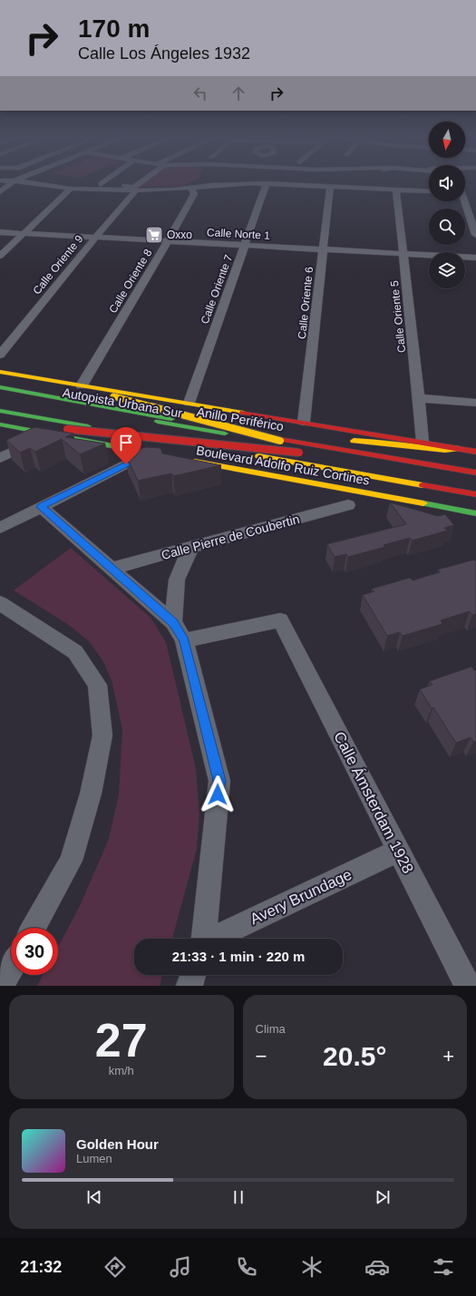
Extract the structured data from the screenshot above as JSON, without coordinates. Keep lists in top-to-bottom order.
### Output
{
  "streets": {
    "main road": ["Autopista Urbana Sur", "Anillo Periférico", "Boulevard Adolfo Ruiz Cortines"],
    "street": [
      "Calle Norte 1",
      "Calle Oriente 9",
      "Calle Oriente 8",
      "Calle Oriente 7",
      "Calle Oriente 6",
      "Calle Oriente 5",
      "Calle Pierre de Coubertin",
      "Calle Ámsterdam 1928",
      "Avery Brundage"
    ]
  },
  "crossings": [
    ["Calle Norte 1", "Calle Oriente 9"],
    ["Calle Norte 1", "Calle Oriente 8"],
    ["Calle Norte 1", "Calle Oriente 7"],
    ["Calle Norte 1", "Calle Oriente 6"],
    ["Calle Norte 1", "Calle Oriente 5"],
    ["Calle Ámsterdam 1928", "Avery Brundage"]
  ],
  "places": {
    "supermarket": ["Oxxo"]
  },
  "north": "bottom",
  "page": {
    "turn": ["170 m", "Calle Los Ángeles 1932"],
    "limit": "30",
    "trip": "21:33 · 1 min · 220 m",
    "tile": [
      ["27", "km/h"],
      "Clima"
    ],
    "heat": ["−", "20.5°", "+"],
    "song": ["Golden Hour", "Lumen"],
    "tabs": "21:32"
  }
}
